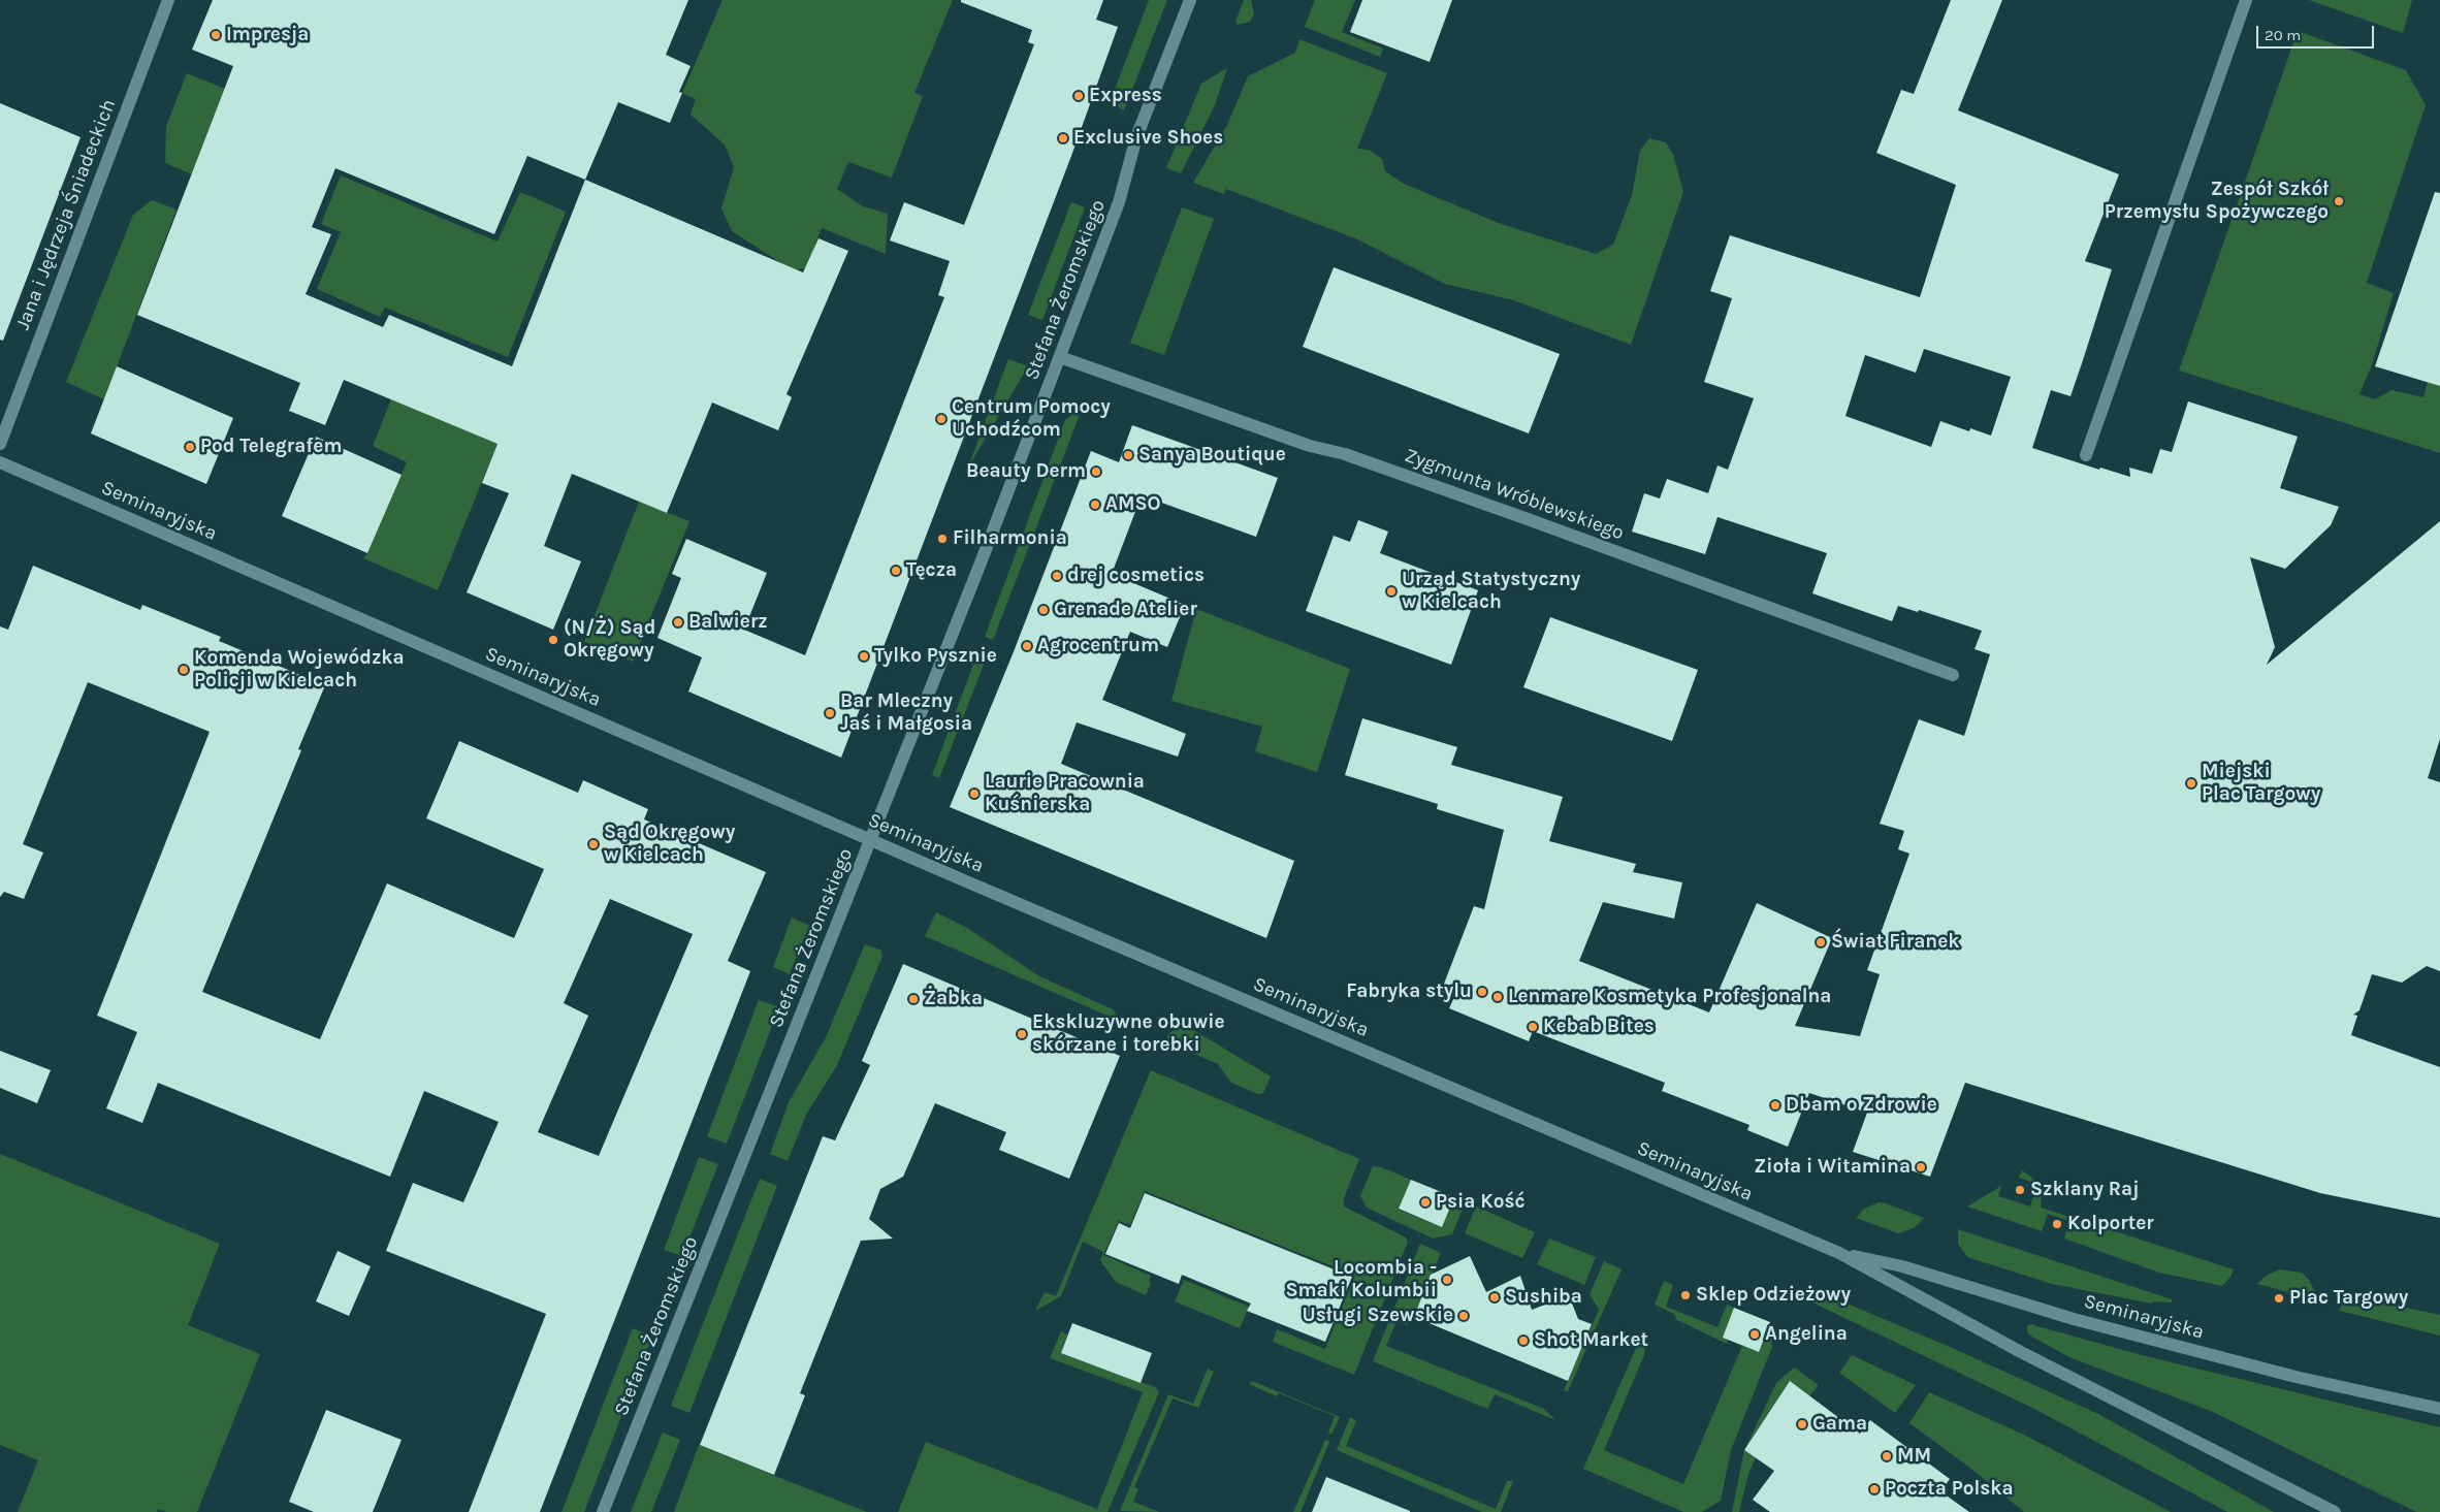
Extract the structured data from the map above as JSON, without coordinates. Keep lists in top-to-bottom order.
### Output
{
  "streets": {
    "street": [
      "Jana i Jędrzeja Śniadeckich",
      "Stefana Żeromskiego",
      "Zygmunta Wróblewskiego",
      "Seminaryjska"
    ]
  },
  "crossings": [
    ["Stefana Żeromskiego", "Zygmunta Wróblewskiego"],
    ["Stefana Żeromskiego", "Seminaryjska"]
  ],
  "places": [
    "Impresja",
    "Express",
    "Exclusive Shoes",
    "Zespół Szkół Przemysłu Spożywczego",
    "Centrum Pomocy Uchodźcom",
    "Pod Telegrafem",
    "Sanya Boutique",
    "Beauty Derm",
    "AMSO",
    "Filharmonia",
    "Tęcza",
    "drej cosmetics",
    "Urząd Statystyczny w Kielcach",
    "Grenade Atelier",
    "Balwierz",
    "(N/Ż) Sąd Okręgowy",
    "Agrocentrum",
    "Tylko Pysznie",
    "Komenda Wojewódzka Policji w Kielcach",
    "Bar Mleczny Jaś i Małgosia",
    "Miejski Plac Targowy",
    "Laurie Pracownia Kuśnierska",
    "Sąd Okręgowy w Kielcach",
    "Świat Firanek",
    "Fabryka stylu",
    "Lenmare Kosmetyka Profesjonalna",
    "Żabka",
    "Kebab Bites",
    "Ekskluzywne obuwie skórzane i torebki",
    "Dbam o Zdrowie",
    "Zioła i Witamina",
    "Szklany Raj",
    "Psia Kość",
    "Kolporter",
    "Locombia - Smaki Kolumbii",
    "Sklep Odzieżowy",
    "Sushiba",
    "Plac Targowy",
    "Usługi Szewskie",
    "Angelina",
    "Shot Market",
    "Gama",
    "MM",
    "Poczta Polska"
  ],
  "scale_bar": "20 m"
}
